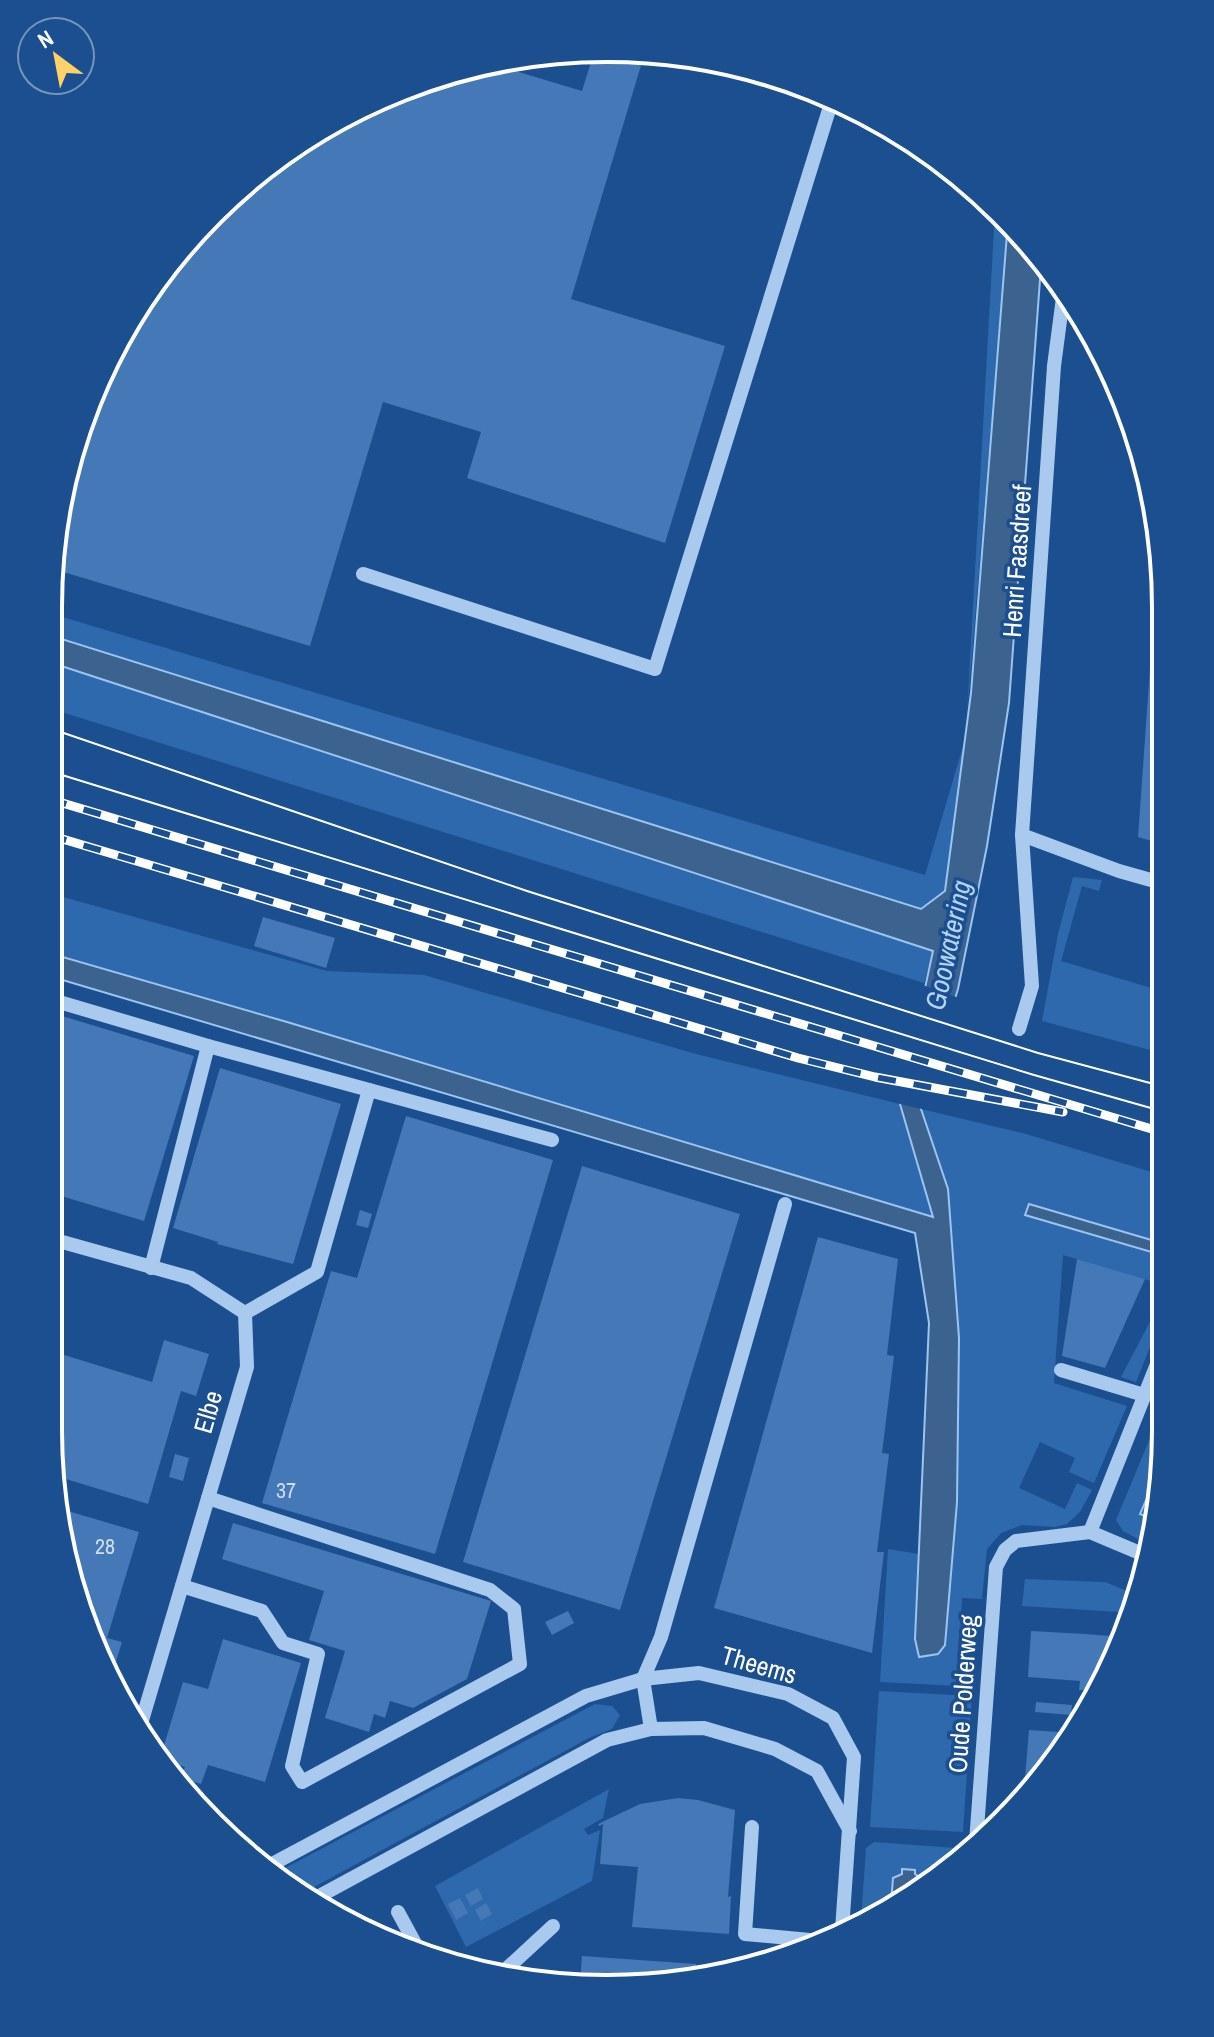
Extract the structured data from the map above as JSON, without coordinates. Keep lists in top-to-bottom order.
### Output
{
  "streets": {
    "street": [
      "Henri Faasdreef",
      "Elbe",
      "Theems",
      "Oude Polderweg"
    ]
  },
  "water": ["Goowatering"],
  "house_numbers": ["37", "28"],
  "north": "top left"
}
